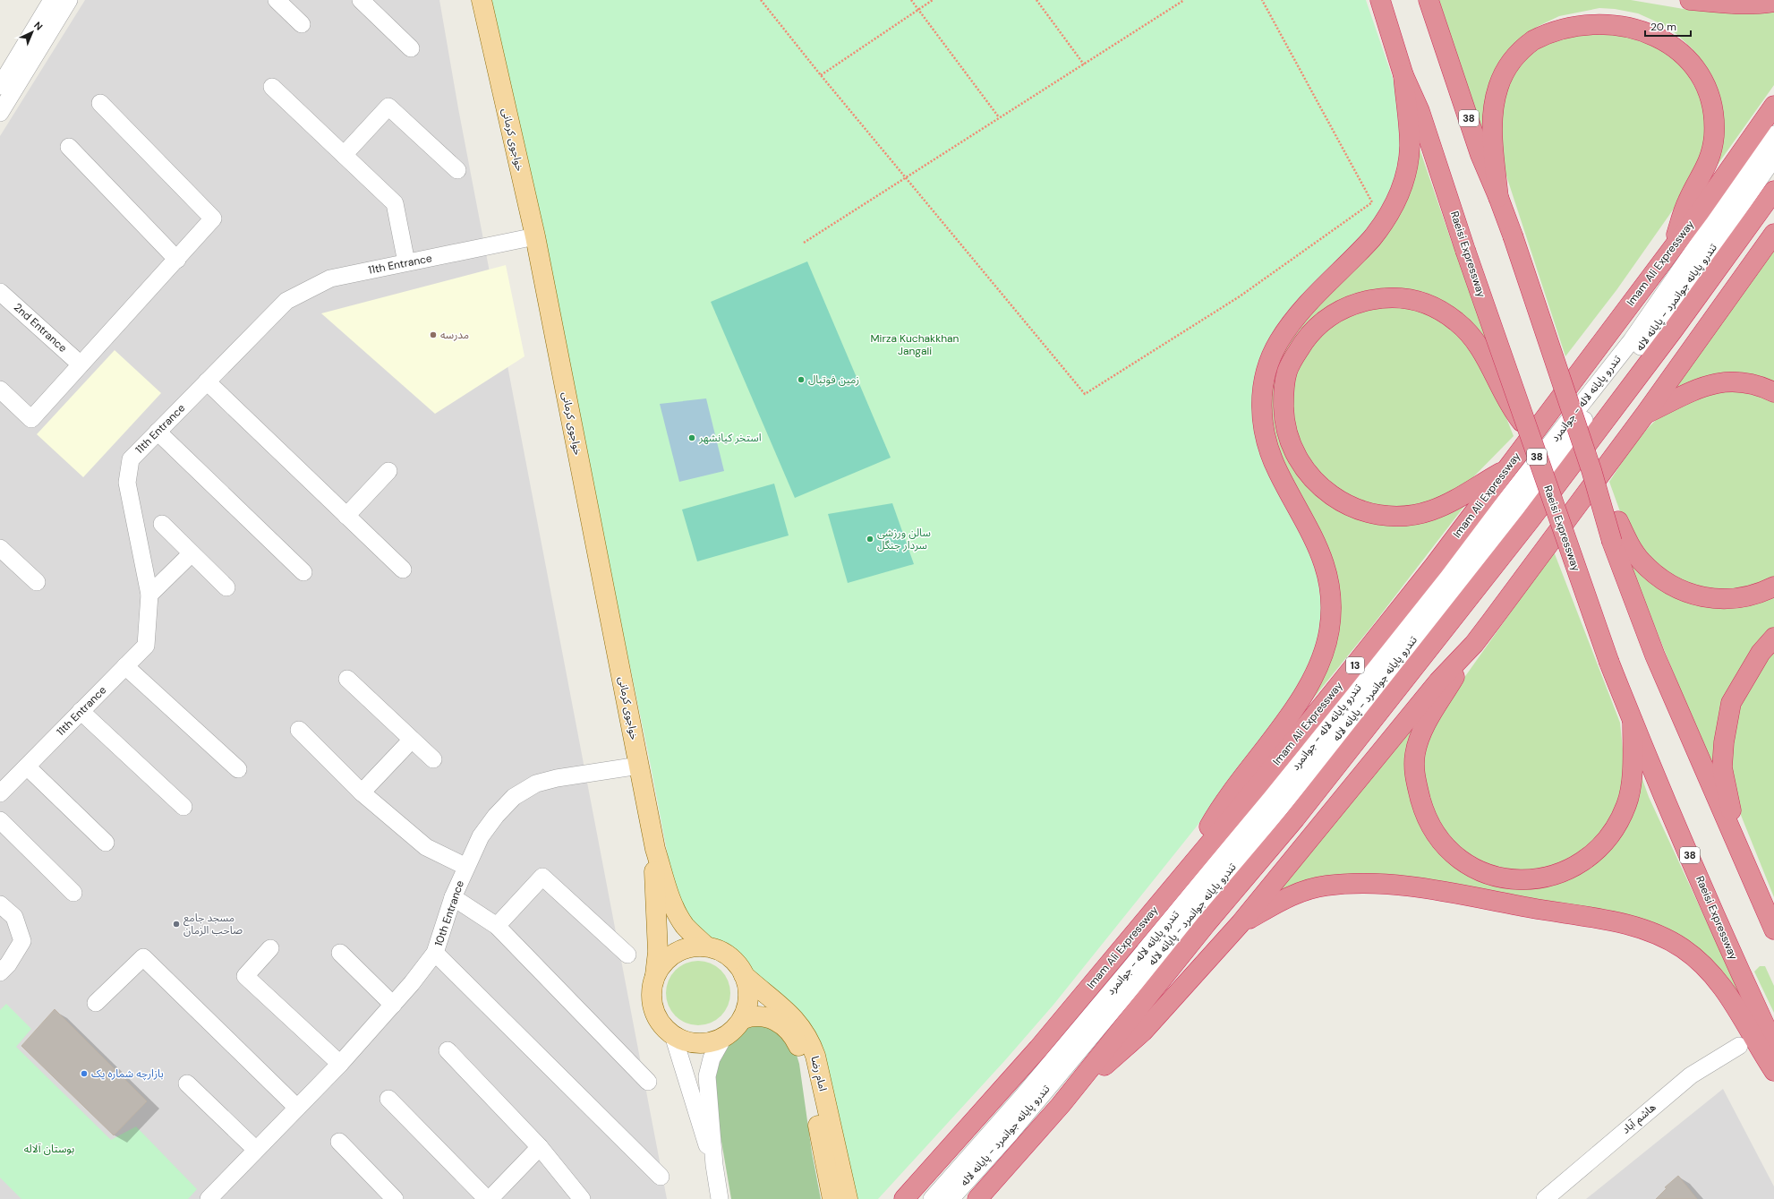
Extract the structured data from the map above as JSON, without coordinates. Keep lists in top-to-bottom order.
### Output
{
  "streets": {
    "highway": [
      "38",
      "Raeisi Expressway",
      "Imam Ali Expressway",
      "13"
    ],
    "main road": ["خواجوی کرمانی", "امام رضا"],
    "street": [
      "11th Entrance",
      "تندرو پایانه جوانمرد - پایانه لاله",
      "2nd Entrance",
      "تندرو پایانه لاله - جوانمرد",
      "10th Entrance",
      "هاشم آباد"
    ]
  },
  "crossings": [
    ["خواجوی کرمانی", "11th Entrance"],
    ["خواجوی کرمانی", "10th Entrance"]
  ],
  "parks": ["Mirza Kuchakkhan Jangali", "بوستان آلاله"],
  "places": [
    "مدرسه",
    "زمین فوتبال",
    "استخر کیانشهر",
    "سالن ورزشی سردار جنگل",
    "مسجد جامع صاحب الزمان",
    "بازارچه شماره یک"
  ],
  "scale_bar": "20 m",
  "north": "top right"
}
